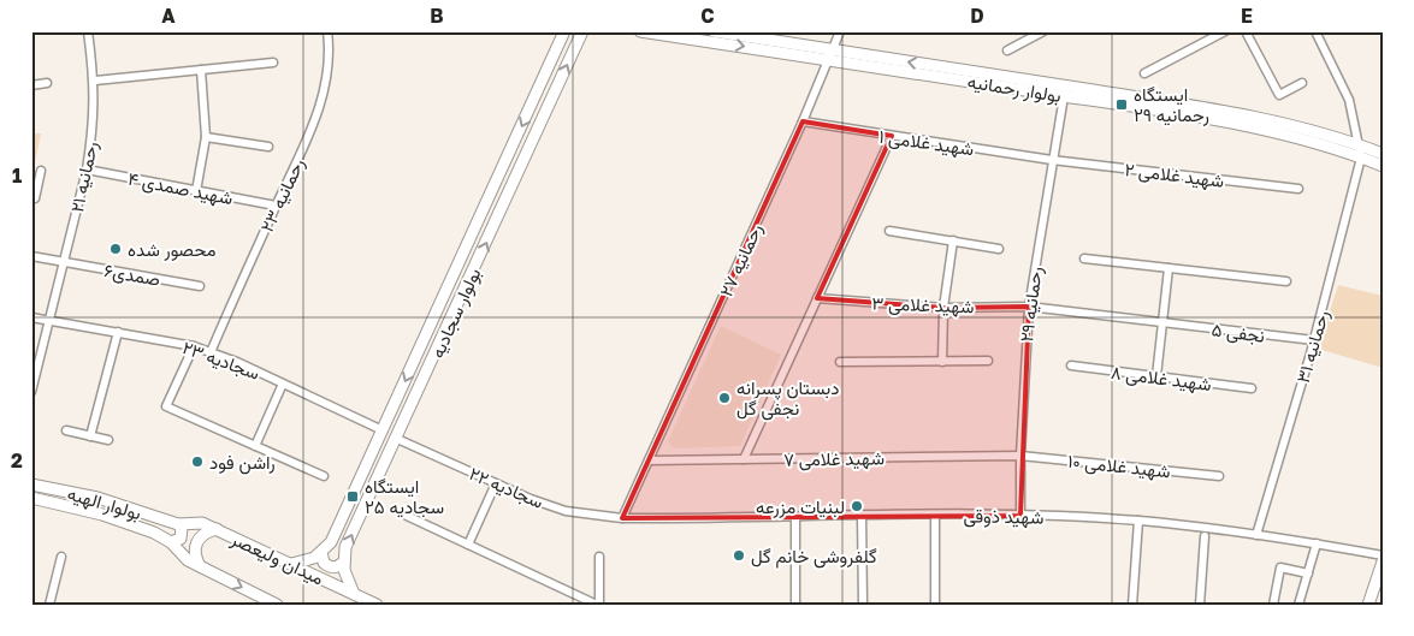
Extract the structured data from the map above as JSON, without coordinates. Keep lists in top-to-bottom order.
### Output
{
  "streets": {
    "main road": [
      "بولوار رحمانیه",
      "بولوار سجادیه",
      "بولوار الهیه",
      "میدان ولیعصر"
    ],
    "street": [
      "شهید غلامی ۱",
      "شهید غلامی ۲",
      "رحمانیه ۲۱",
      "شهید صمدی ۴",
      "رحمانیه ۲۳",
      "رحمانیه ۲۷",
      "صمدی۶",
      "شهید غلامی ۳",
      "رحمانیه ۲۹",
      "نجفی ۵",
      "رحمانیه ۳۱",
      "سجادیه ۲۳",
      "شهید غلامی ۸",
      "شهید غلامی ۷",
      "شهید غلامی ۱۰",
      "سجادیه ۲۲",
      "شهید ذوقی"
    ]
  },
  "crossings": [
    ["بولوار رحمانیه", "رحمانیه ۲۷"],
    ["بولوار رحمانیه", "رحمانیه ۲۹"],
    ["بولوار رحمانیه", "رحمانیه ۳۱"],
    ["شهید غلامی ۱", "شهید غلامی ۲"],
    ["شهید غلامی ۱", "رحمانیه ۲۷"],
    ["شهید غلامی ۱", "رحمانیه ۲۹"],
    ["شهید غلامی ۲", "رحمانیه ۲۹"],
    ["رحمانیه ۲۱", "شهید صمدی ۴"],
    ["رحمانیه ۲۱", "صمدی۶"],
    ["رحمانیه ۲۱", "سجادیه ۲۳"],
    ["شهید صمدی ۴", "رحمانیه ۲۳"],
    ["رحمانیه ۲۳", "سجادیه ۲۳"],
    ["رحمانیه ۲۷", "شهید غلامی ۷"],
    ["رحمانیه ۲۷", "سجادیه ۲۲"],
    ["رحمانیه ۲۷", "شهید ذوقی"],
    ["شهید غلامی ۳", "رحمانیه ۲۹"],
    ["شهید غلامی ۳", "نجفی ۵"],
    ["رحمانیه ۲۹", "شهید غلامی ۷"],
    ["رحمانیه ۲۹", "شهید غلامی ۱۰"],
    ["رحمانیه ۲۹", "شهید ذوقی"],
    ["بولوار سجادیه", "سجادیه ۲۳"],
    ["بولوار سجادیه", "سجادیه ۲۲"],
    ["نجفی ۵", "رحمانیه ۳۱"],
    ["رحمانیه ۳۱", "شهید ذوقی"],
    ["شهید غلامی ۷", "شهید غلامی ۱۰"],
    ["سجادیه ۲۲", "شهید ذوقی"],
    ["بولوار الهیه", "میدان ولیعصر"]
  ],
  "places": {
    "transit": ["ایستگاه رحمانیه ۲۹", "ایستگاه سجادیه ۲۵"],
    "other": [
      "محصور شده",
      "دبستان پسرانه نجفی گل",
      "راشن فود",
      "لبنیات مزرعه",
      "گلفروشی خانم گل"
    ]
  },
  "grid": {
    "columns": [
      "A",
      "B",
      "C",
      "D",
      "E"
    ],
    "rows": ["1", "2"]
  }
}
